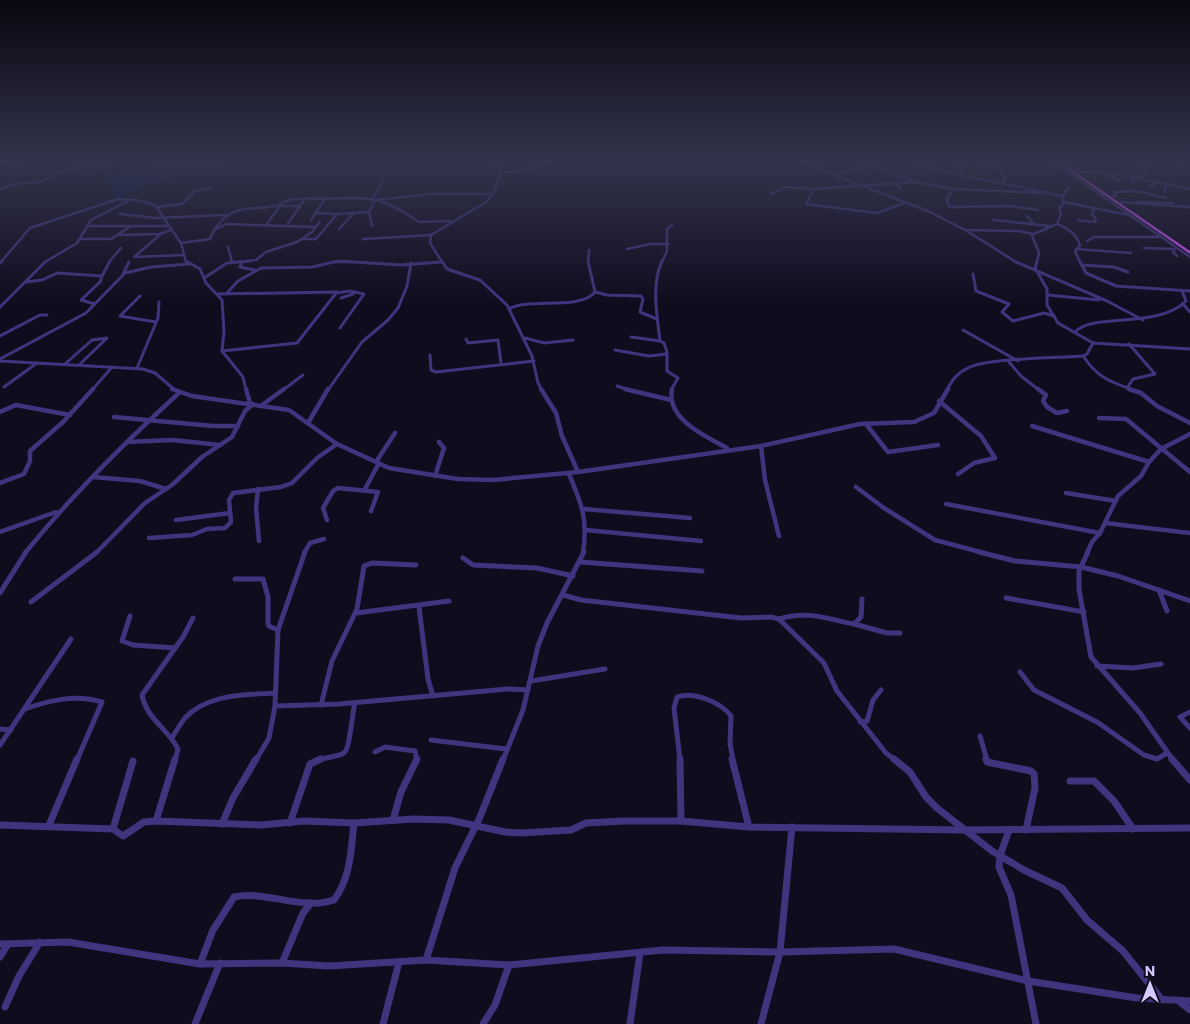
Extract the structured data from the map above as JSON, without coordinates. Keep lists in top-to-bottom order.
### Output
{
  "north": "top"
}
